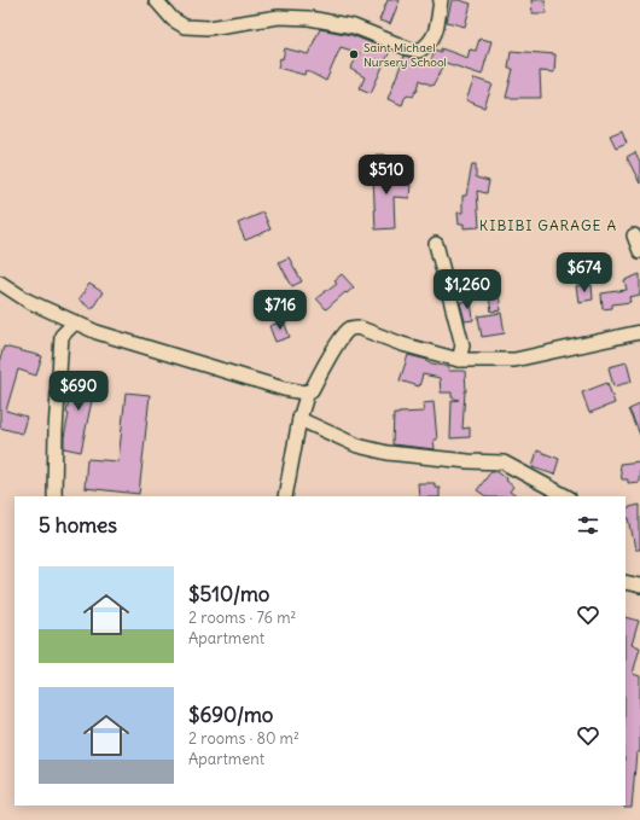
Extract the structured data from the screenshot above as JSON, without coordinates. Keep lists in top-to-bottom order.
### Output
{
  "districts": ["KIBIBI GARAGE A"],
  "places": ["Saint Michael Nursery School"],
  "page": {
    "price": [
      "$510",
      "$674",
      "$1,260",
      "$716",
      "$690"
    ],
    "heading": "5 homes",
    "list": [
      {
        "name": "$510/mo",
        "note": "2 rooms · 76 m² · Apartment"
      },
      {
        "name": "$690/mo",
        "note": "2 rooms · 80 m² · Apartment"
      }
    ]
  }
}
